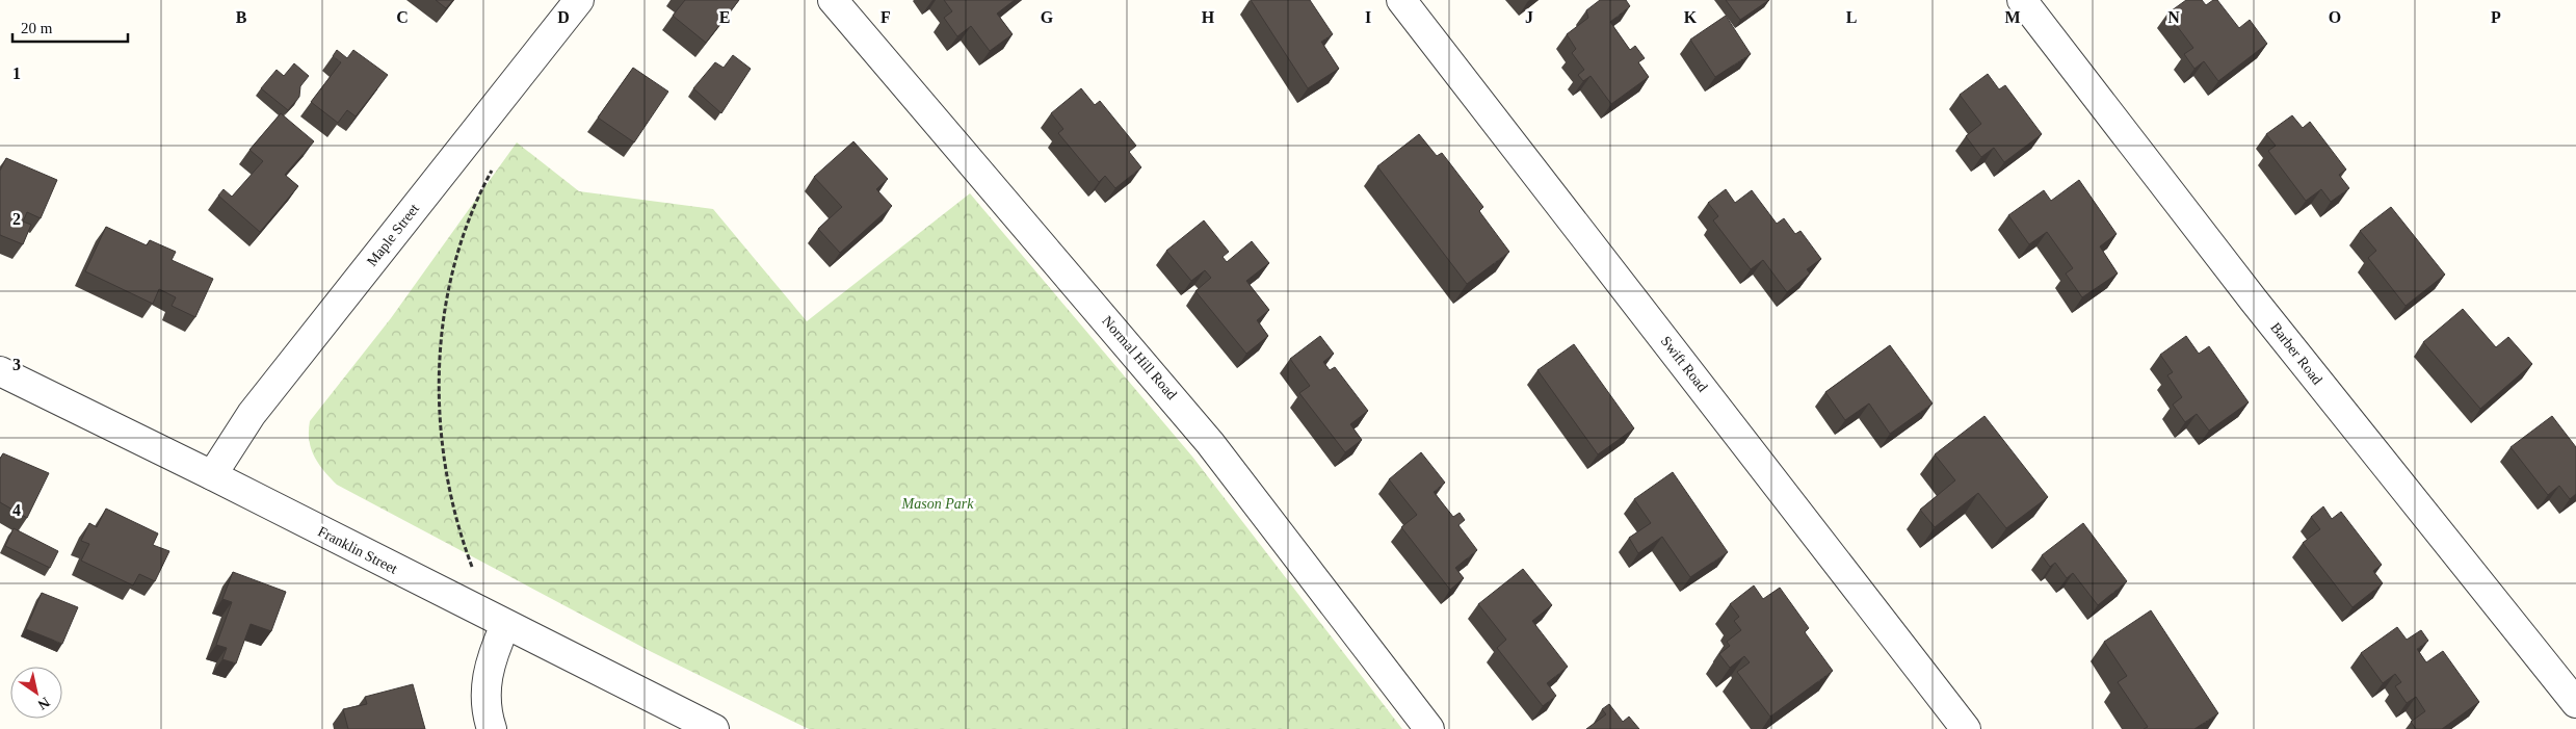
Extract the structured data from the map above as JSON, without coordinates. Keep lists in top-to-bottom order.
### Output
{
  "streets": {
    "street": [
      "Maple Street",
      "Barber Road",
      "Normal Hill Road",
      "Swift Road",
      "Franklin Street"
    ]
  },
  "crossings": [
    ["Maple Street", "Franklin Street"]
  ],
  "parks": ["Mason Park"],
  "scale_bar": "20 m",
  "north": "bottom right",
  "grid": {
    "columns": [
      "B",
      "C",
      "D",
      "E",
      "F",
      "G",
      "H",
      "I",
      "J",
      "K",
      "L",
      "M",
      "N",
      "O",
      "P"
    ],
    "rows": [
      "1",
      "2",
      "3",
      "4"
    ]
  }
}
